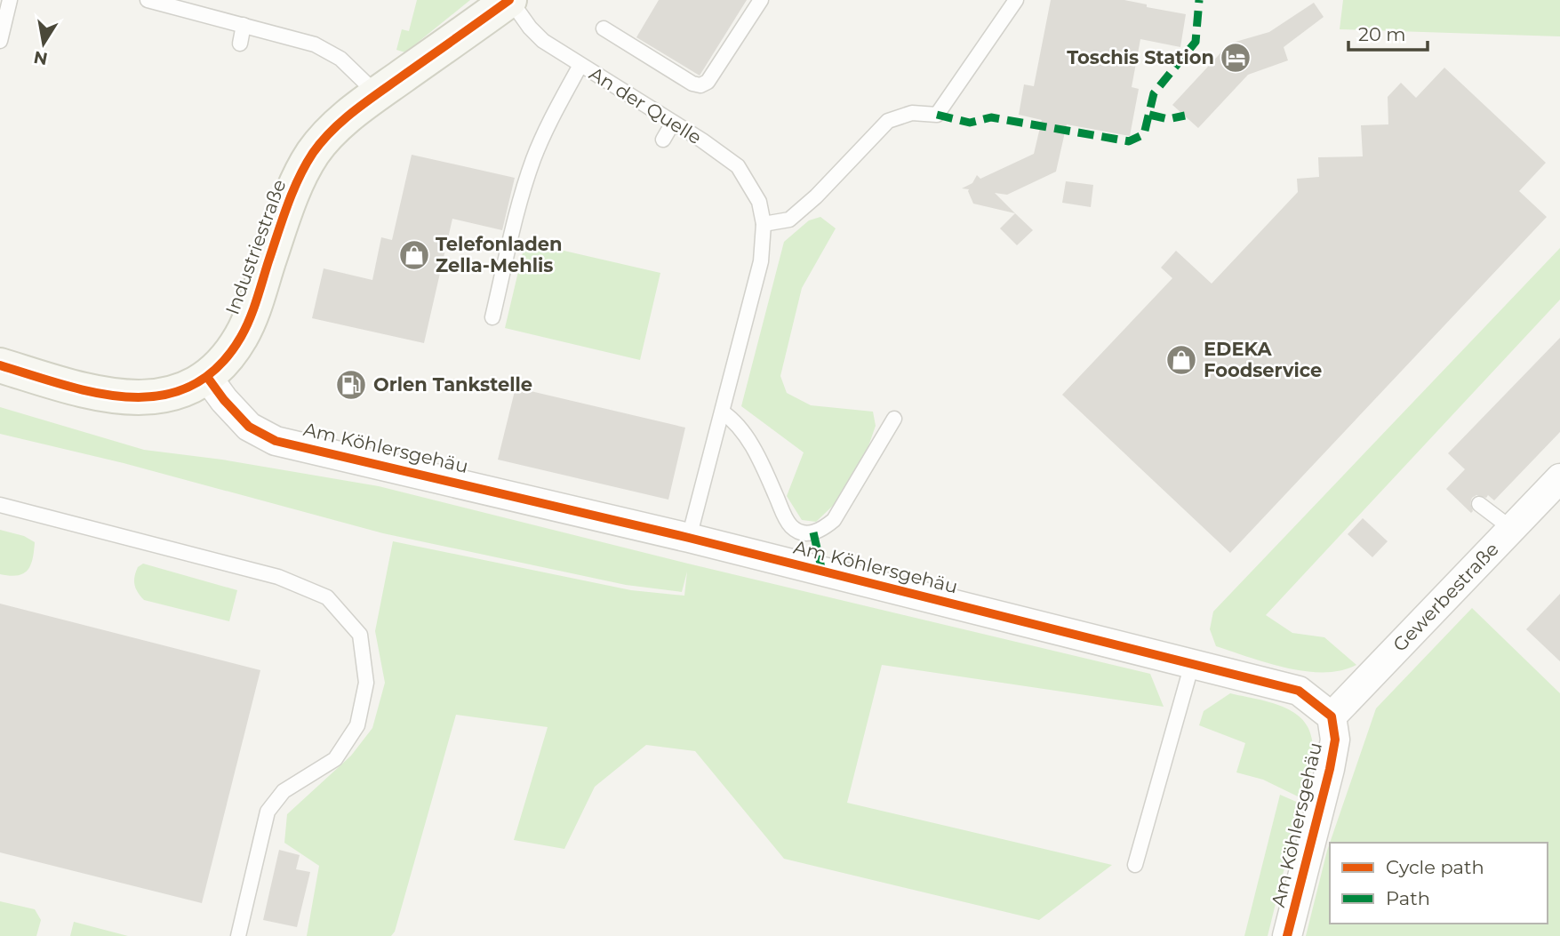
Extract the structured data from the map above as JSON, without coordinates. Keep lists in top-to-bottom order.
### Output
{
  "streets": {
    "street": ["Industriestraße", "Am Köhlersgehäu", "Gewerbestraße"],
    "lane": ["An der Quelle"]
  },
  "crossings": [
    ["An der Quelle", "Industriestraße"],
    ["An der Quelle", "Am Köhlersgehäu"],
    ["Industriestraße", "Am Köhlersgehäu"],
    ["Am Köhlersgehäu", "Gewerbestraße"]
  ],
  "places": {
    "hotel": ["Toschis Station"],
    "shop": ["Telefonladen Zella-Mehlis", "EDEKA Foodservice"],
    "fuel station": ["Orlen Tankstelle"]
  },
  "legend": ["Cycle path", "Path"],
  "scale_bar": "20 m",
  "north": "bottom"
}
